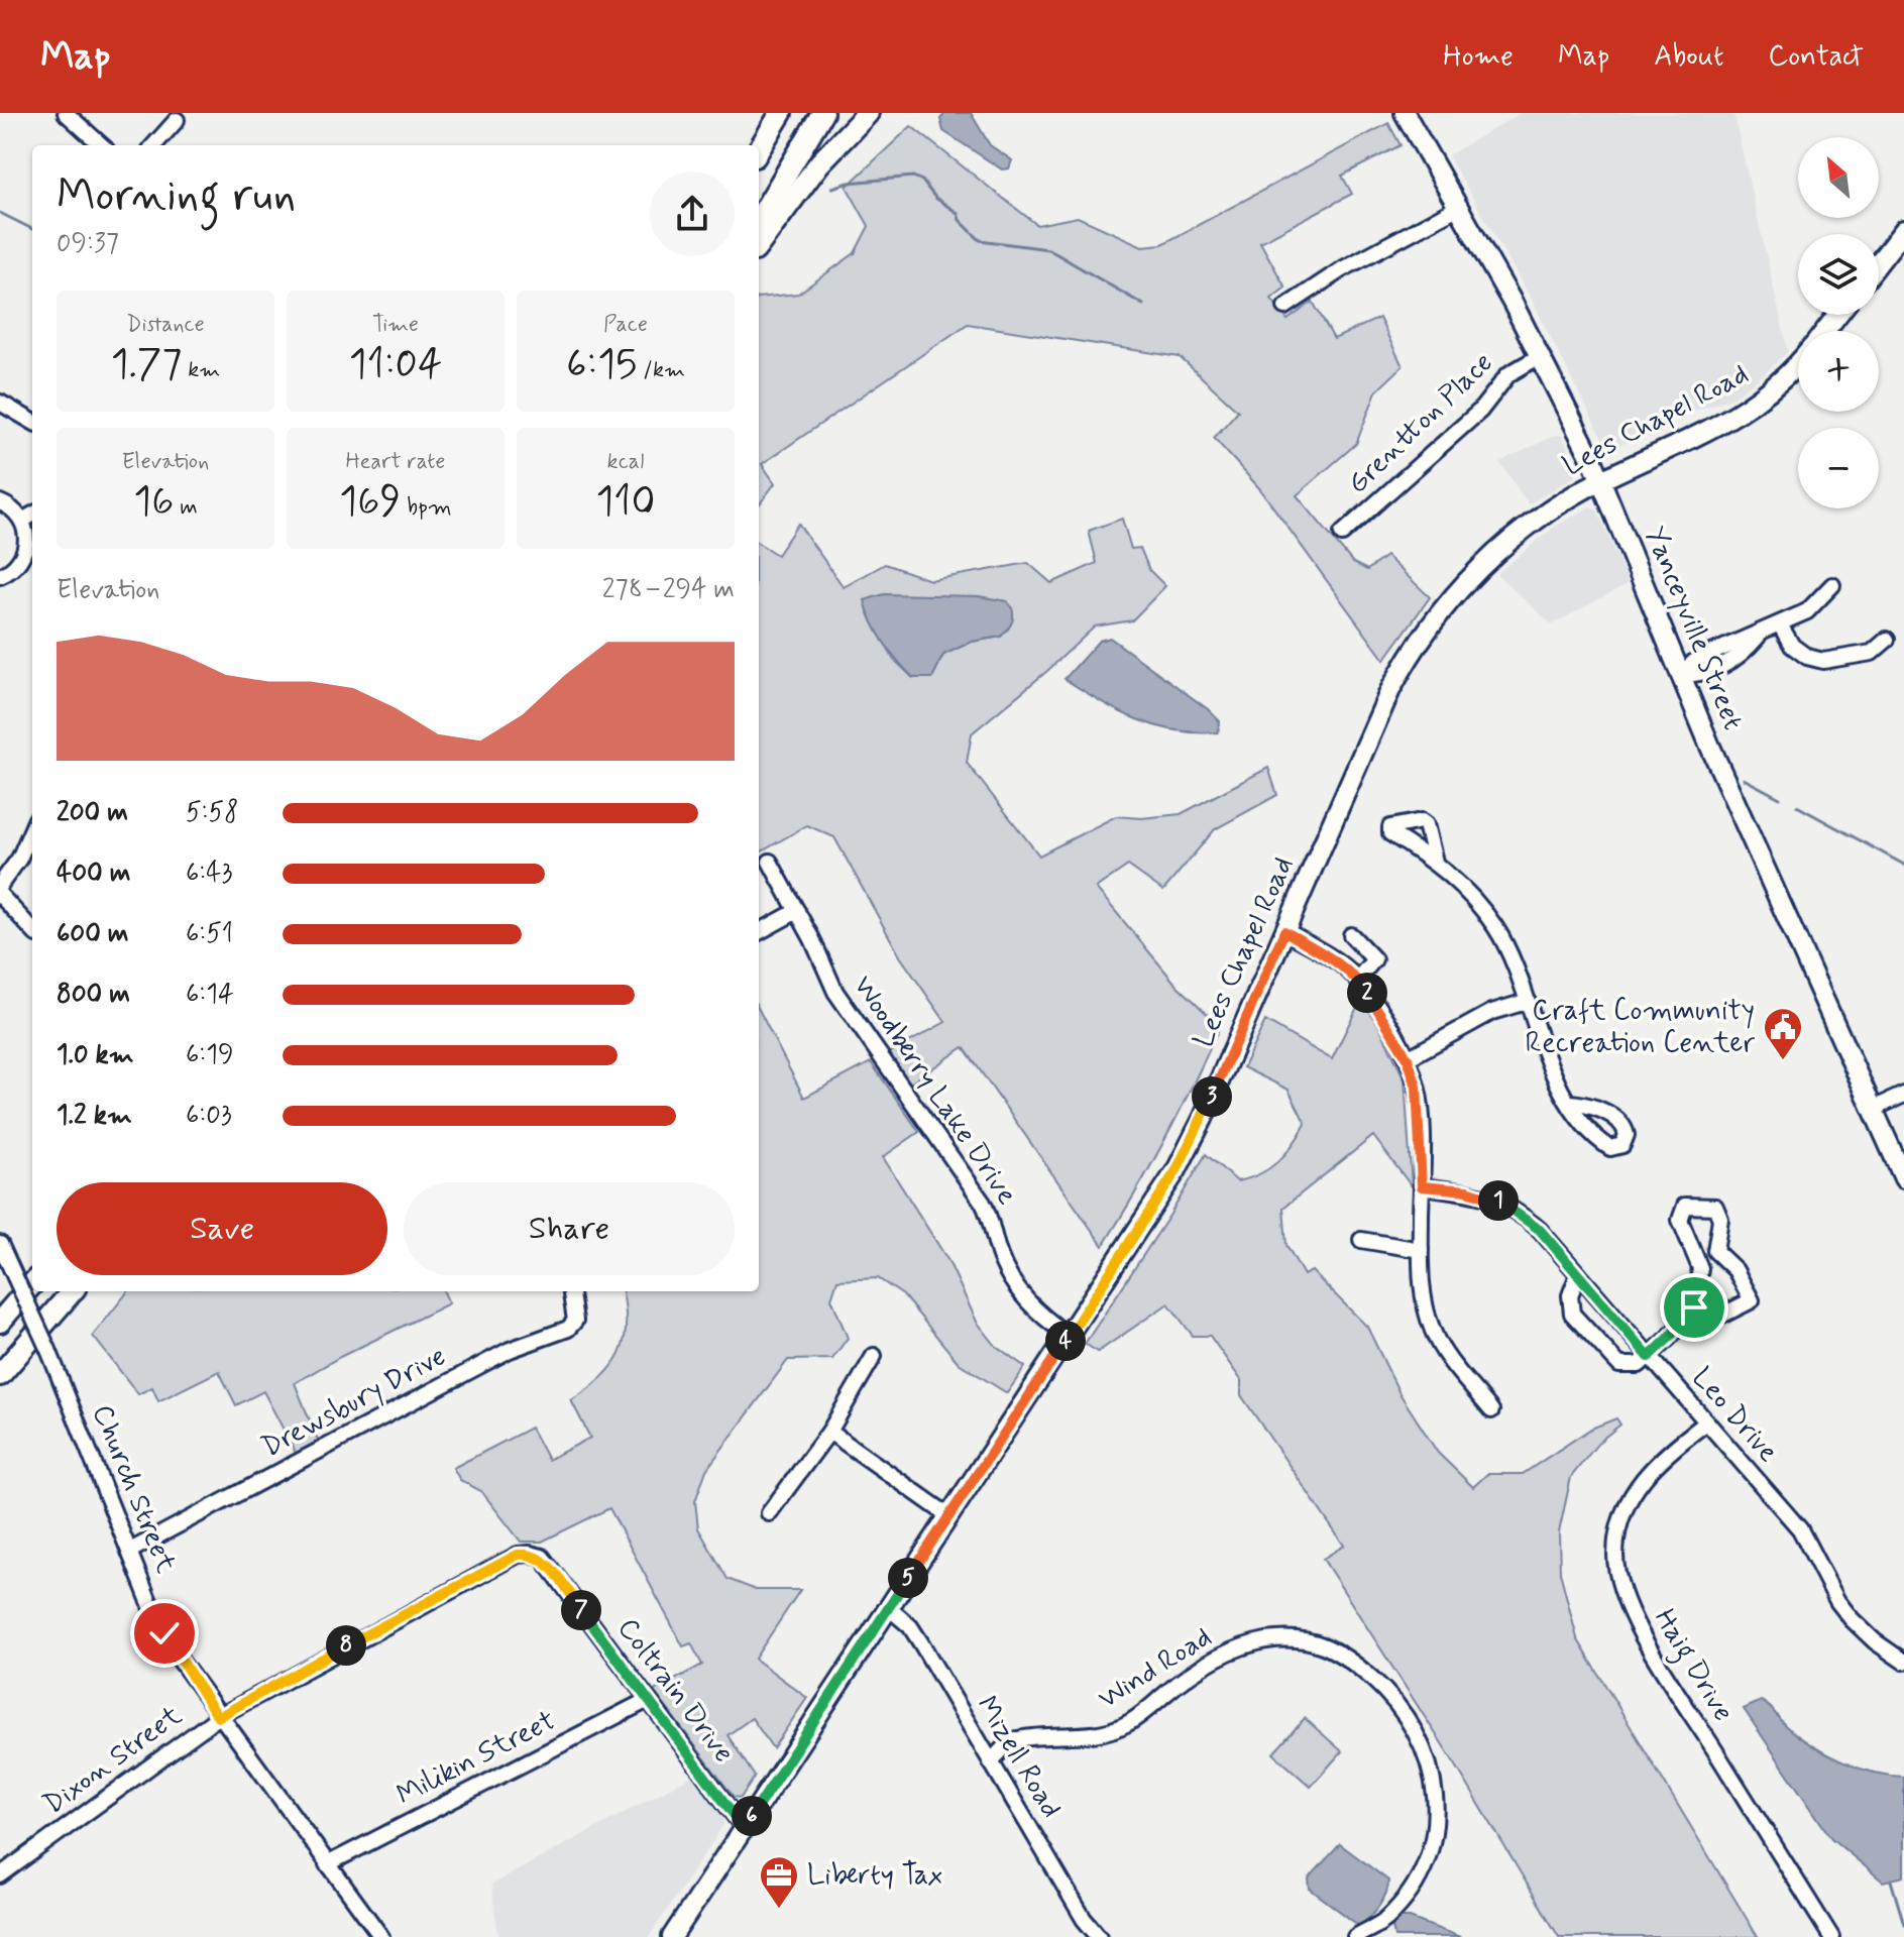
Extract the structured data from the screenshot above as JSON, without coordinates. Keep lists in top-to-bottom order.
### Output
{
  "streets": {
    "main road": ["Lees Chapel Road", "Yanceyville Street"],
    "street": [
      "Grentton Place",
      "Woodberry Lake Drive",
      "Drewsbury Drive",
      "Leo Drive",
      "Church Street",
      "Haig Drive",
      "Wind Road",
      "Coltrain Drive",
      "Mizell Road",
      "Milikin Street",
      "Dixon Street"
    ]
  },
  "crossings": [
    ["Lees Chapel Road", "Yanceyville Street"],
    ["Lees Chapel Road", "Woodberry Lake Drive"],
    ["Lees Chapel Road", "Coltrain Drive"],
    ["Lees Chapel Road", "Mizell Road"],
    ["Grentton Place", "Yanceyville Street"],
    ["Drewsbury Drive", "Church Street"],
    ["Leo Drive", "Haig Drive"],
    ["Church Street", "Milikin Street"],
    ["Church Street", "Dixon Street"],
    ["Wind Road", "Mizell Road"],
    ["Coltrain Drive", "Milikin Street"],
    ["Coltrain Drive", "Dixon Street"]
  ],
  "places": {
    "public building": ["Craft Community Recreation Center"],
    "office": ["Liberty Tax"]
  },
  "north": "top left",
  "page": {
    "header": "Map",
    "nav": [
      "Home",
      "Map",
      "About",
      "Contact"
    ],
    "map_buttons": ["+", "−"],
    "heading": ["Morning run", "09:37"],
    "stats": [
      ["Distance", "1.77 km"],
      ["Time", "11:04"],
      ["Pace", "6:15 /km"],
      ["Elevation", "16 m"],
      ["Heart rate", "169 bpm"],
      ["kcal", "110"]
    ],
    "chart": ["Elevation", "278–294 m"],
    "list": [
      {
        "name": "200 m",
        "note": "5:58"
      },
      {
        "name": "400 m",
        "note": "6:43"
      },
      {
        "name": "600 m",
        "note": "6:51"
      },
      {
        "name": "800 m",
        "note": "6:14"
      },
      {
        "name": "1.0 km",
        "note": "6:19"
      },
      {
        "name": "1.2 km",
        "note": "6:03"
      }
    ],
    "pins": [
      "2",
      "3",
      "1",
      "4",
      "5",
      "7",
      "8",
      "6"
    ],
    "buttons": ["Save", "Share"]
  }
}
